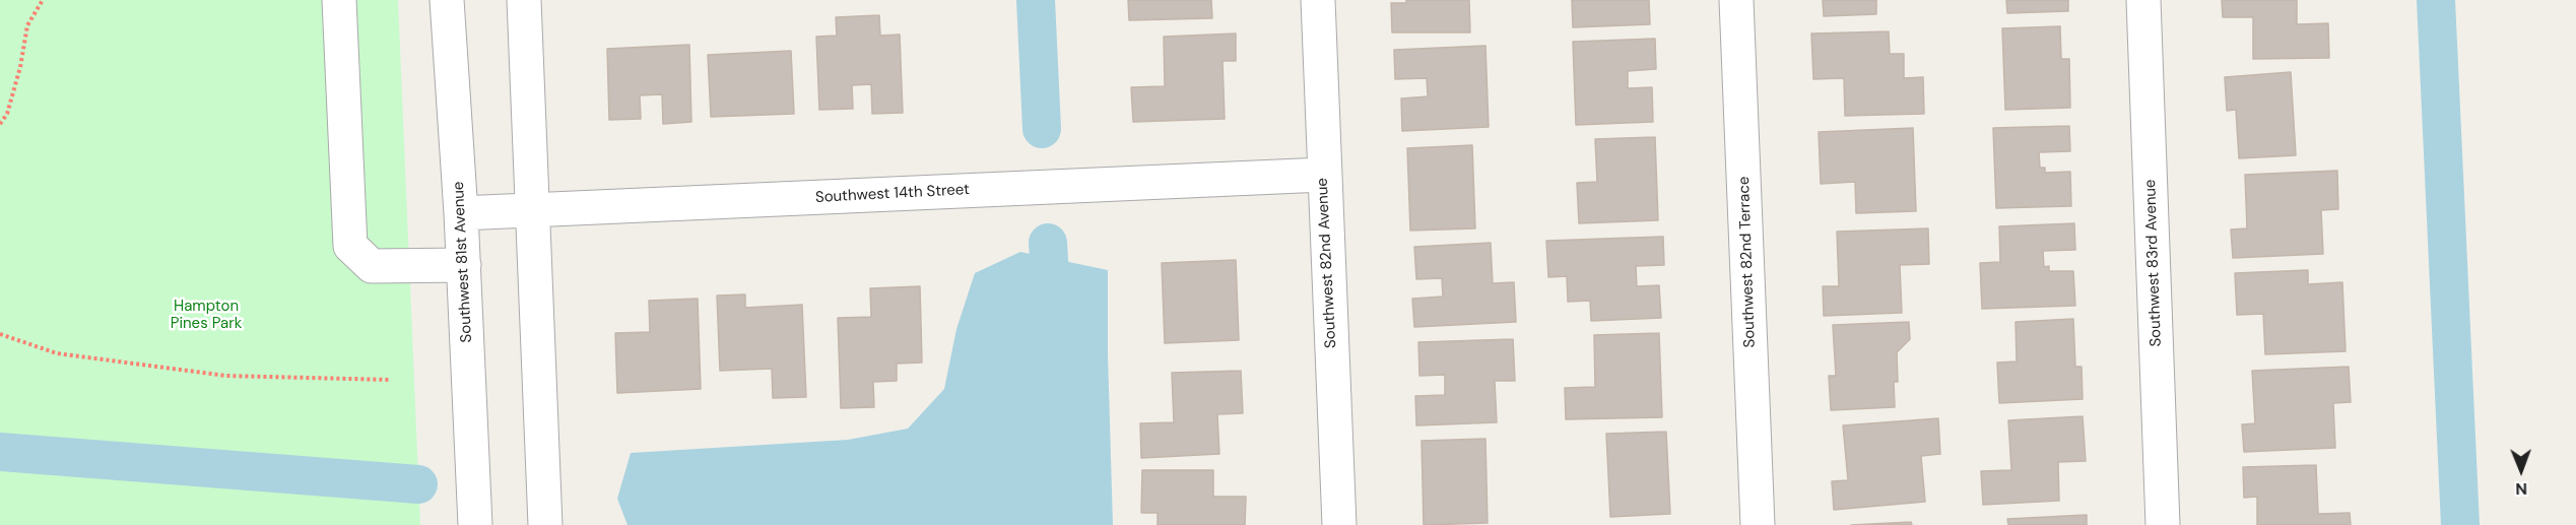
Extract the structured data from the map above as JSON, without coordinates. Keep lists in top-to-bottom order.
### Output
{
  "streets": {
    "street": [
      "Southwest 14th Street",
      "Southwest 81st Avenue",
      "Southwest 82nd Terrace",
      "Southwest 82nd Avenue",
      "Southwest 83rd Avenue"
    ]
  },
  "crossings": [
    ["Southwest 14th Street", "Southwest 81st Avenue"],
    ["Southwest 14th Street", "Southwest 82nd Avenue"]
  ],
  "parks": ["Hampton Pines Park"],
  "north": "bottom"
}
